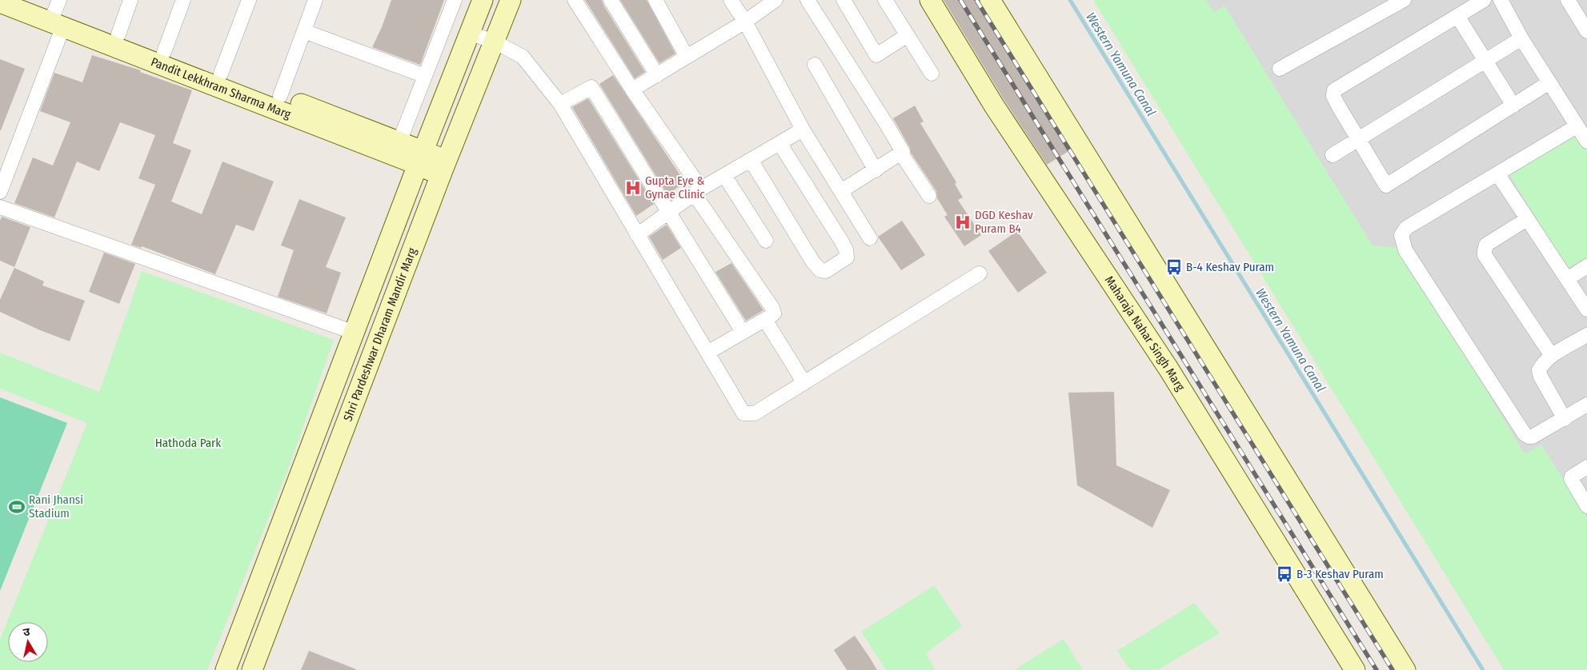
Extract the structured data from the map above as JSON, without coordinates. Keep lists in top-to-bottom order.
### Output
{
  "streets": {
    "main road": ["Pandit Lekkhram Sharma Marg", "Maharaja Nahar Singh Marg", "Shri Pardeshwar Dharam Mandir Marg"]
  },
  "crossings": [
    ["Pandit Lekkhram Sharma Marg", "Shri Pardeshwar Dharam Mandir Marg"]
  ],
  "water": ["Western Yamuna Canal"],
  "parks": ["Hathoda Park"],
  "places": {
    "hospital": ["Gupta Eye & Gynae Clinic", "DGD Keshav Puram B4"],
    "bus stop": ["B-4 Keshav Puram", "B-3 Keshav Puram"],
    "sports": ["Rani Jhansi Stadium"]
  },
  "north": "top"
}
